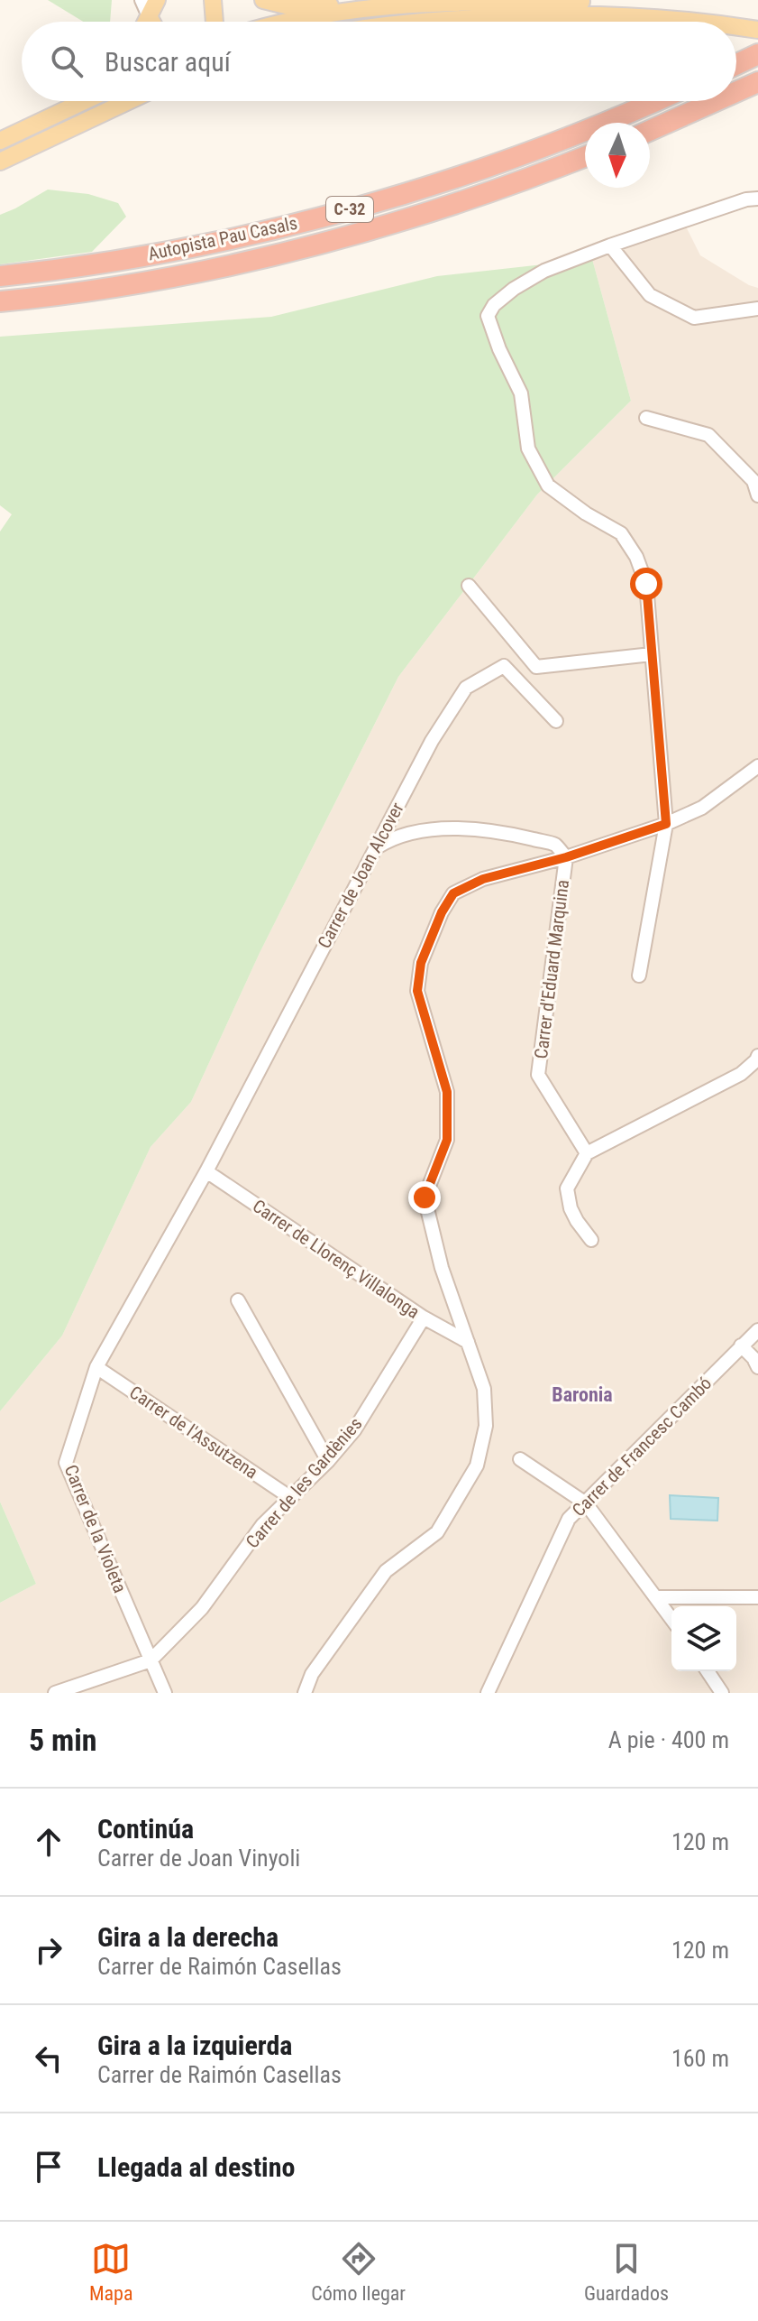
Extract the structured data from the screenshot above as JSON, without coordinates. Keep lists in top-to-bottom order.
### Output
{
  "streets": {
    "highway": ["C-32", "Autopista Pau Casals"],
    "street": [
      "Carrer de Joan Alcover",
      "Carrer d'Eduard Marquina",
      "Carrer de Llorenç Villalonga",
      "Carrer de l'Assutzena",
      "Carrer de Francesc Cambó",
      "Carrer de les Gardènies",
      "Carrer de la Violeta"
    ]
  },
  "crossings": [
    ["Carrer de Joan Alcover", "Carrer de Llorenç Villalonga"],
    ["Carrer de Joan Alcover", "Carrer de la Violeta"],
    ["Carrer de Llorenç Villalonga", "Carrer de les Gardènies"],
    ["Carrer de Llorenç Villalonga", "Carrer de la Violeta"],
    ["Carrer de l'Assutzena", "Carrer de les Gardènies"],
    ["Carrer de l'Assutzena", "Carrer de la Violeta"],
    ["Carrer de les Gardènies", "Carrer de la Violeta"]
  ],
  "districts": ["Baronia"],
  "north": "bottom",
  "page": {
    "search": "Buscar aquí",
    "heading": ["5 min", "A pie · 400 m"],
    "list": [
      ["Continúa", "Carrer de Joan Vinyoli", "120 m"],
      ["Gira a la derecha", "Carrer de Raimón Casellas", "120 m"],
      ["Gira a la izquierda", "Carrer de Raimón Casellas", "160 m"],
      "Llegada al destino"
    ],
    "nav": ["Mapa", "Cómo llegar", "Guardados"]
  }
}
